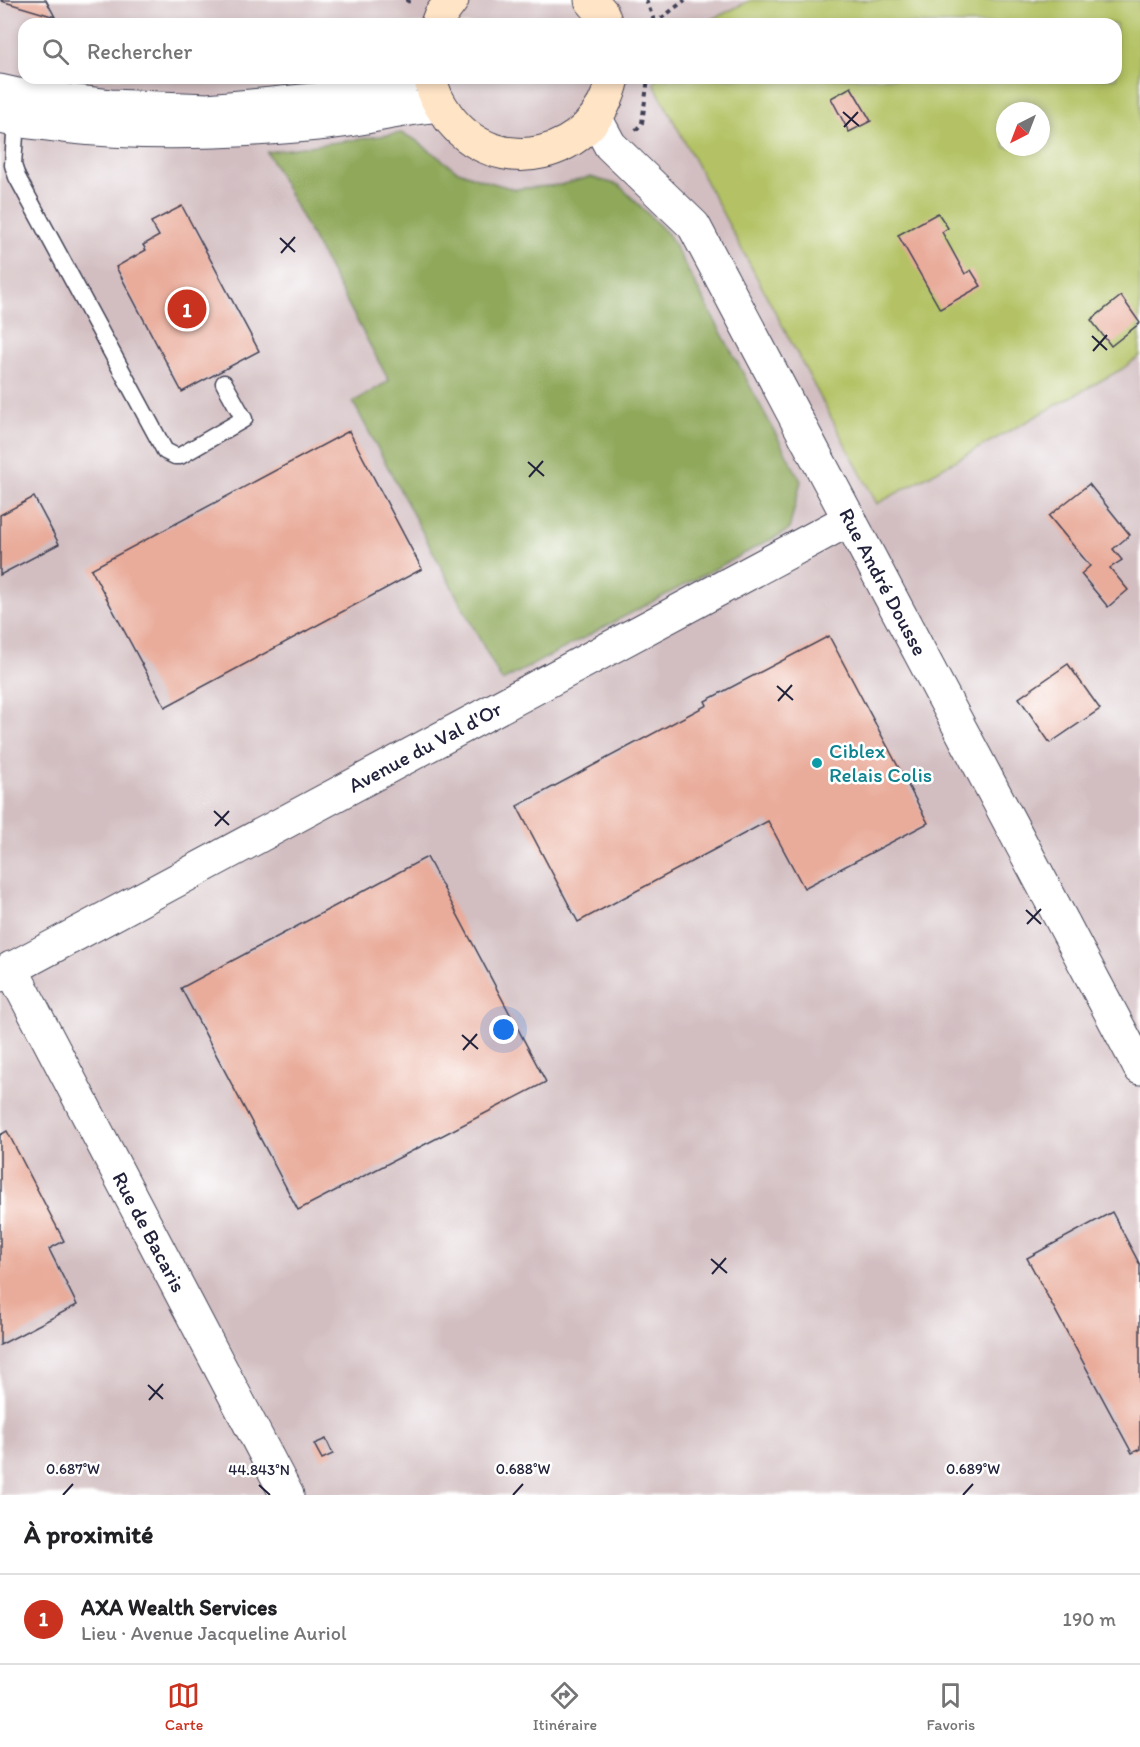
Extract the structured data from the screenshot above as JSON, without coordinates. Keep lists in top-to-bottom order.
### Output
{
  "streets": {
    "street": ["Rue André Dousse", "Avenue du Val d'Or", "Rue de Bacaris"]
  },
  "crossings": [
    ["Rue André Dousse", "Avenue du Val d'Or"],
    ["Avenue du Val d'Or", "Rue de Bacaris"]
  ],
  "places": ["Ciblex Relais Colis"],
  "north": "bottom left",
  "page": {
    "search": "Rechercher",
    "pins": "1",
    "heading": "À proximité",
    "list": [
      {
        "mark": "1",
        "name": "AXA Wealth Services",
        "note": "Lieu · Avenue Jacqueline Auriol",
        "value": "190 m"
      }
    ],
    "nav": ["Carte", "Itinéraire", "Favoris"]
  },
  "coordinates": [
    "0.687°W",
    "0.688°W",
    "0.689°W",
    "44.843°N"
  ]
}
